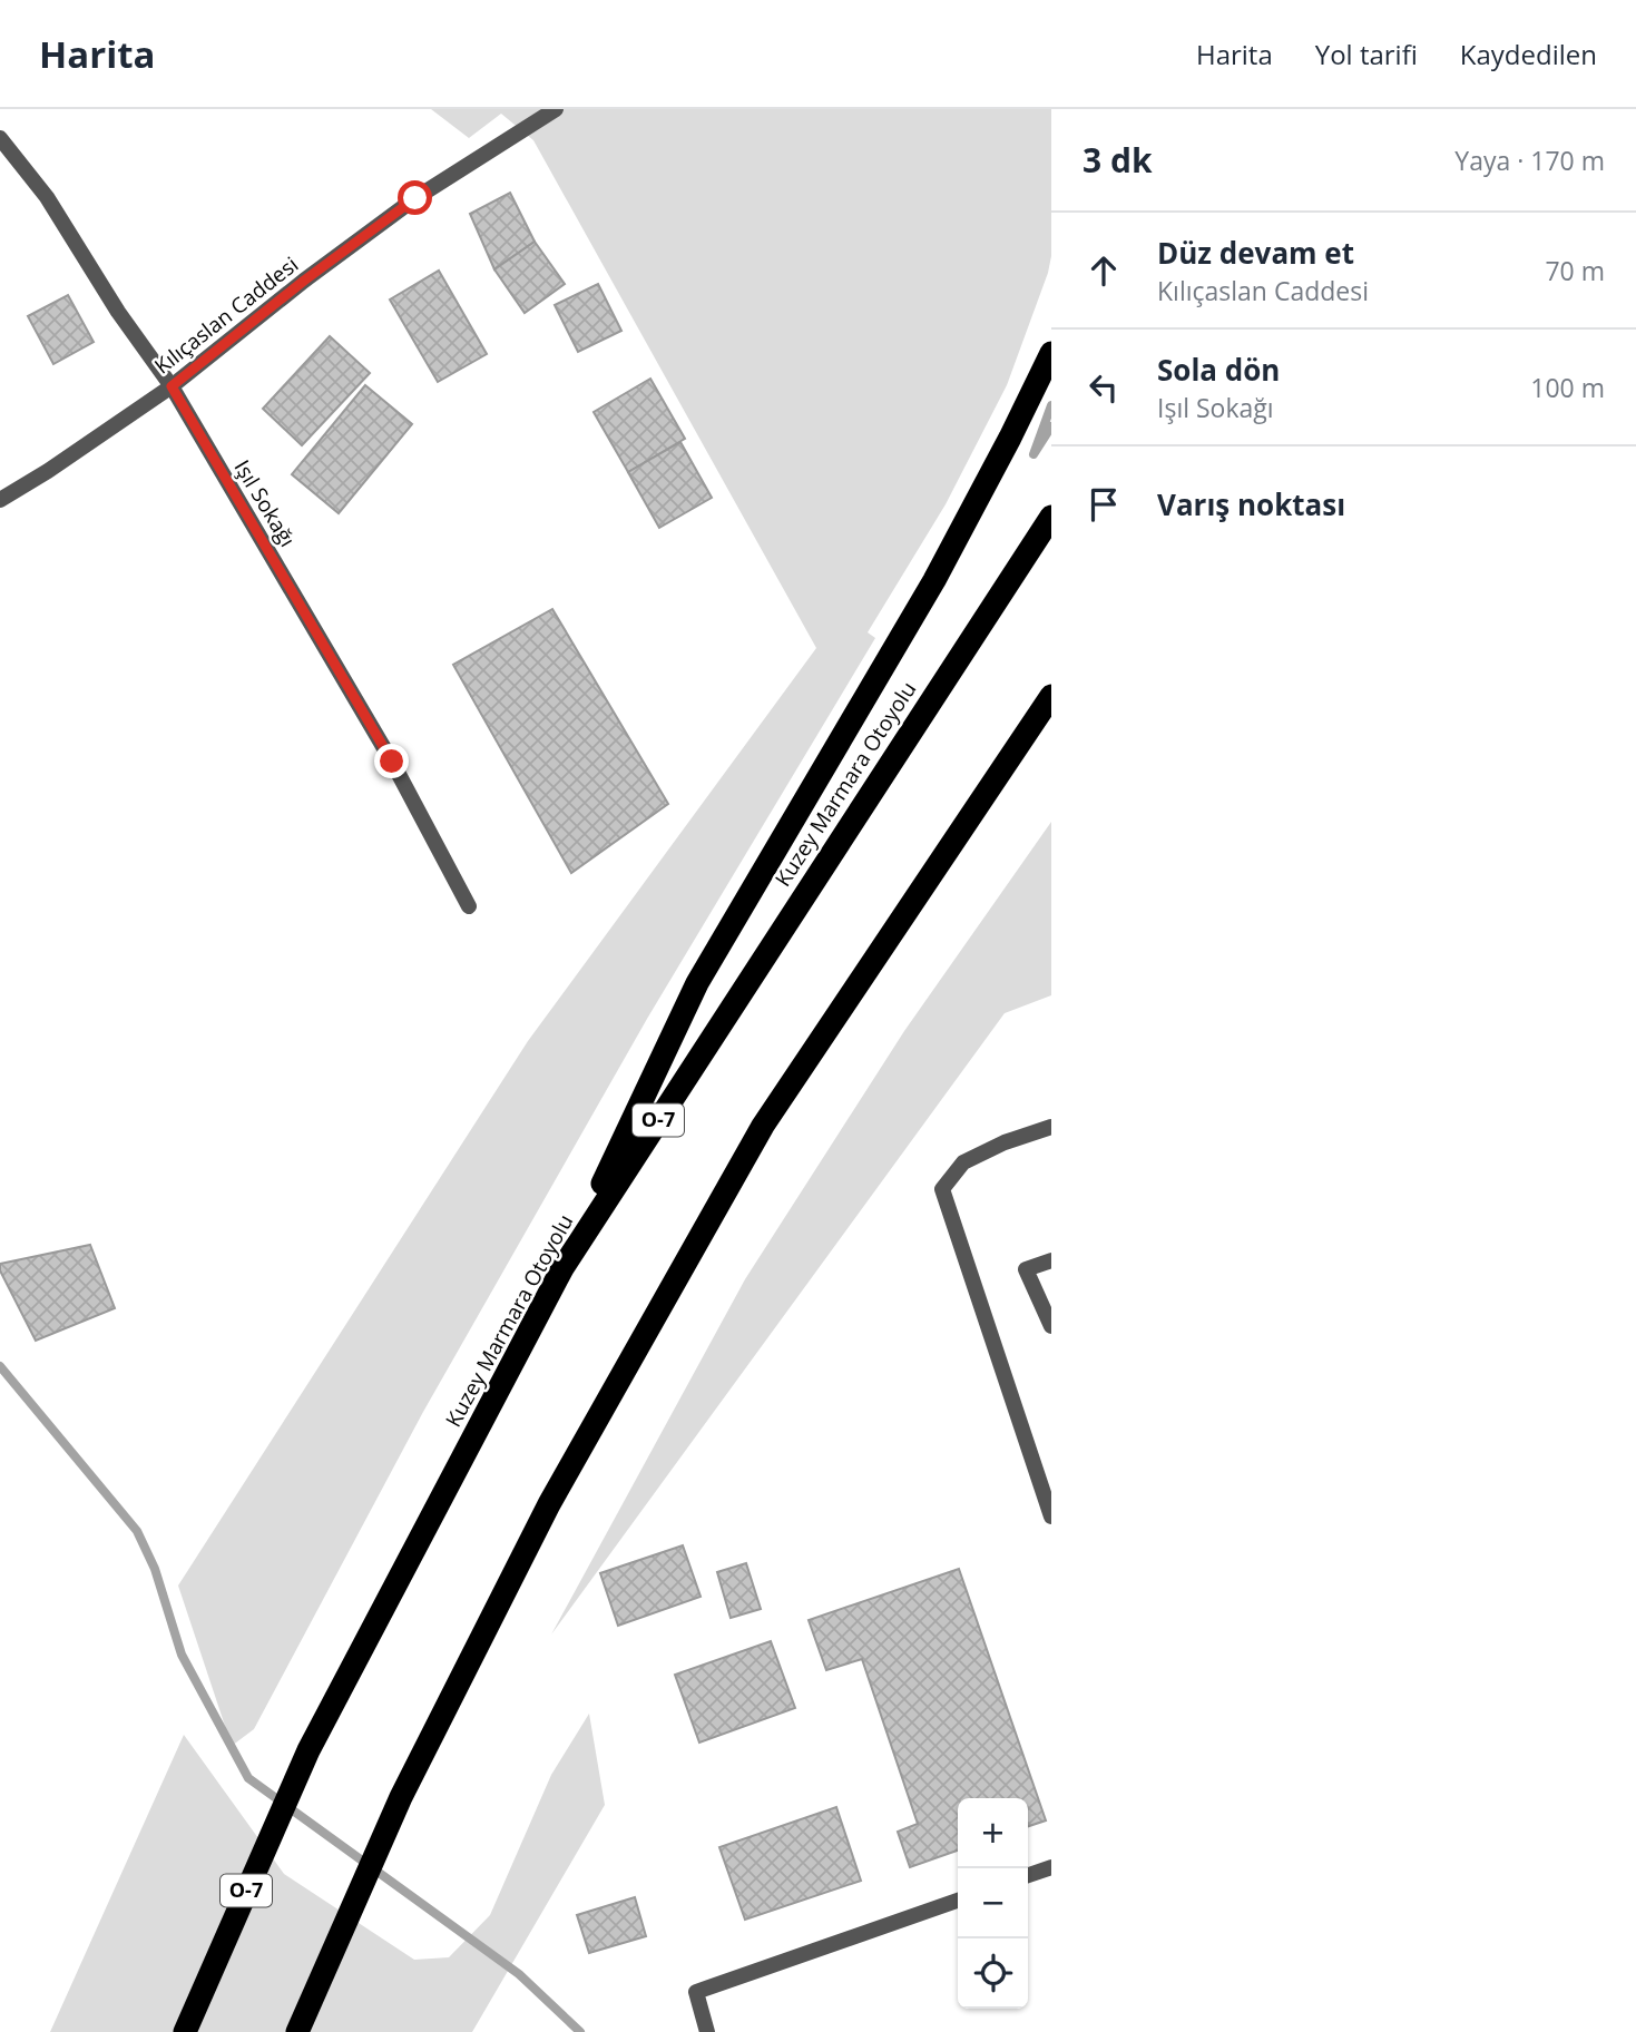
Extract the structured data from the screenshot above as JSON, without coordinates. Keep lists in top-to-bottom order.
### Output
{
  "streets": {
    "highway": ["Kuzey Marmara Otoyolu", "O-7"],
    "street": ["Kılıçaslan Caddesi", "Işıl Sokağı"]
  },
  "crossings": [
    ["Kılıçaslan Caddesi", "Işıl Sokağı"]
  ],
  "page": {
    "header": "Harita",
    "nav": ["Harita", "Yol tarifi", "Kaydedilen"],
    "heading": ["3 dk", "Yaya · 170 m"],
    "list": [
      ["Düz devam et", "Kılıçaslan Caddesi", "70 m"],
      ["Sola dön", "Işıl Sokağı", "100 m"],
      "Varış noktası"
    ],
    "map_buttons": ["+", "−"]
  }
}
